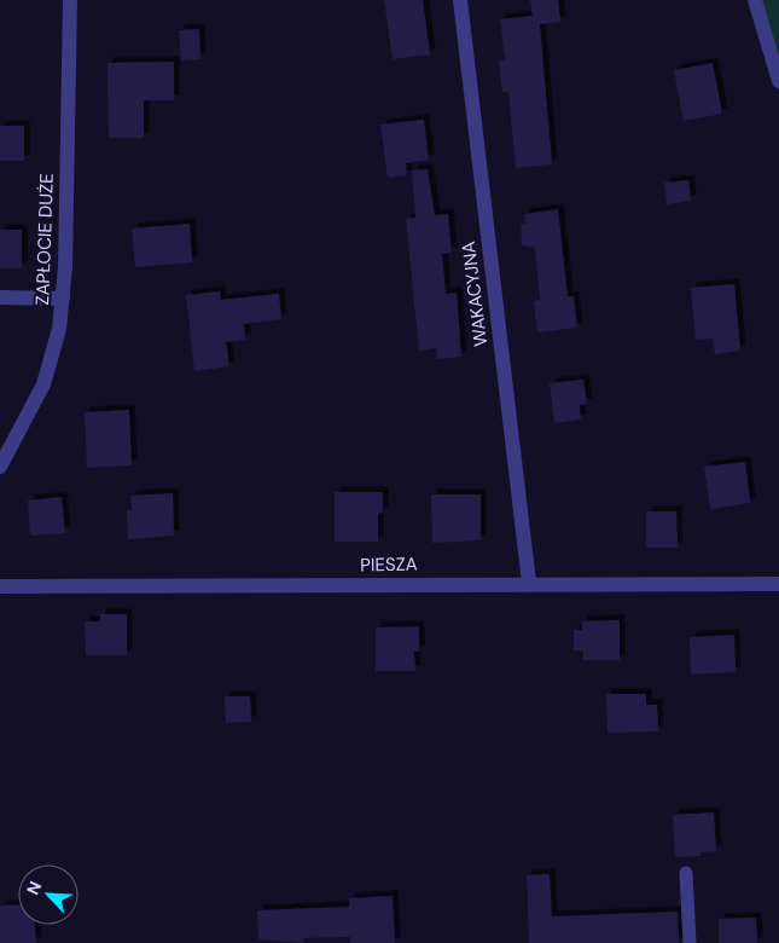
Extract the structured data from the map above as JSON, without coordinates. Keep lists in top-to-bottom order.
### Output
{
  "streets": {
    "street": ["ZAPŁOCIE DUŻE", "WAKACYJNA", "PIESZA"]
  },
  "crossings": [
    ["WAKACYJNA", "PIESZA"]
  ],
  "north": "top left"
}
